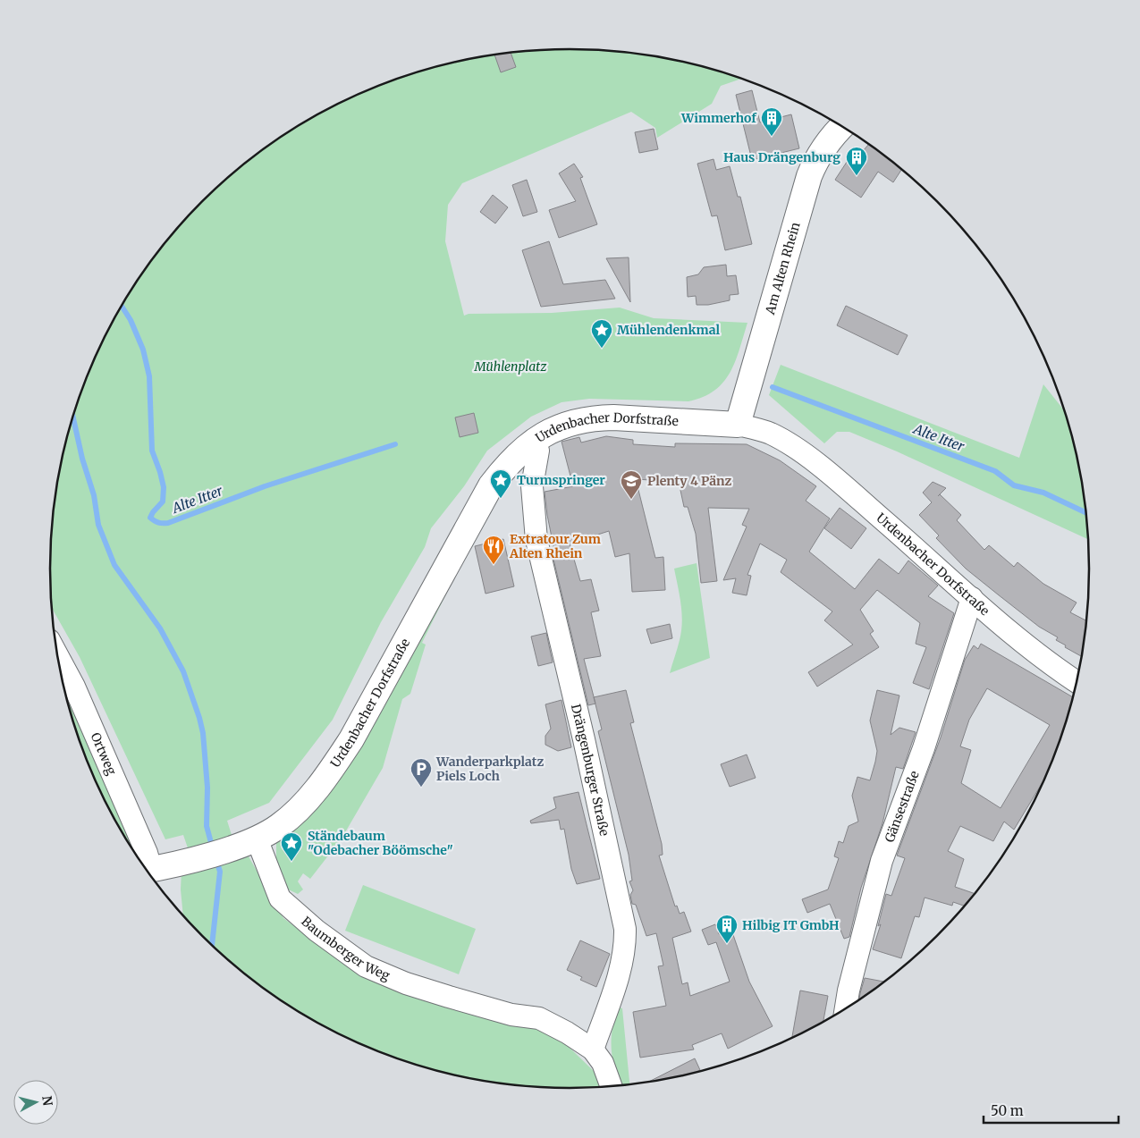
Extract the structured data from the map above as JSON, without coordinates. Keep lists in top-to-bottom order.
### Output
{
  "streets": {
    "street": [
      "Am Alten Rhein",
      "Urdenbacher Dorfstraße",
      "Ortweg",
      "Drängenburger Straße",
      "Gänsestraße",
      "Baumberger Weg"
    ]
  },
  "crossings": [
    ["Am Alten Rhein", "Urdenbacher Dorfstraße"],
    ["Urdenbacher Dorfstraße", "Drängenburger Straße"],
    ["Urdenbacher Dorfstraße", "Gänsestraße"],
    ["Urdenbacher Dorfstraße", "Baumberger Weg"],
    ["Drängenburger Straße", "Baumberger Weg"]
  ],
  "water": ["Alte Itter"],
  "parks": ["Mühlenplatz"],
  "places": {
    "building": ["Wimmerhof", "Haus Drängenburg", "Hilbig IT GmbH"],
    "place": ["Mühlendenkmal", "Turmspringer", "Ständebaum \"Odebacher Böömsche\""],
    "school or university": ["Plenty 4 Pänz"],
    "restaurant": ["Extratour Zum Alten Rhein"],
    "parking": ["Wanderparkplatz Piels Loch"]
  },
  "scale_bar": "50 m",
  "north": "right"
}
